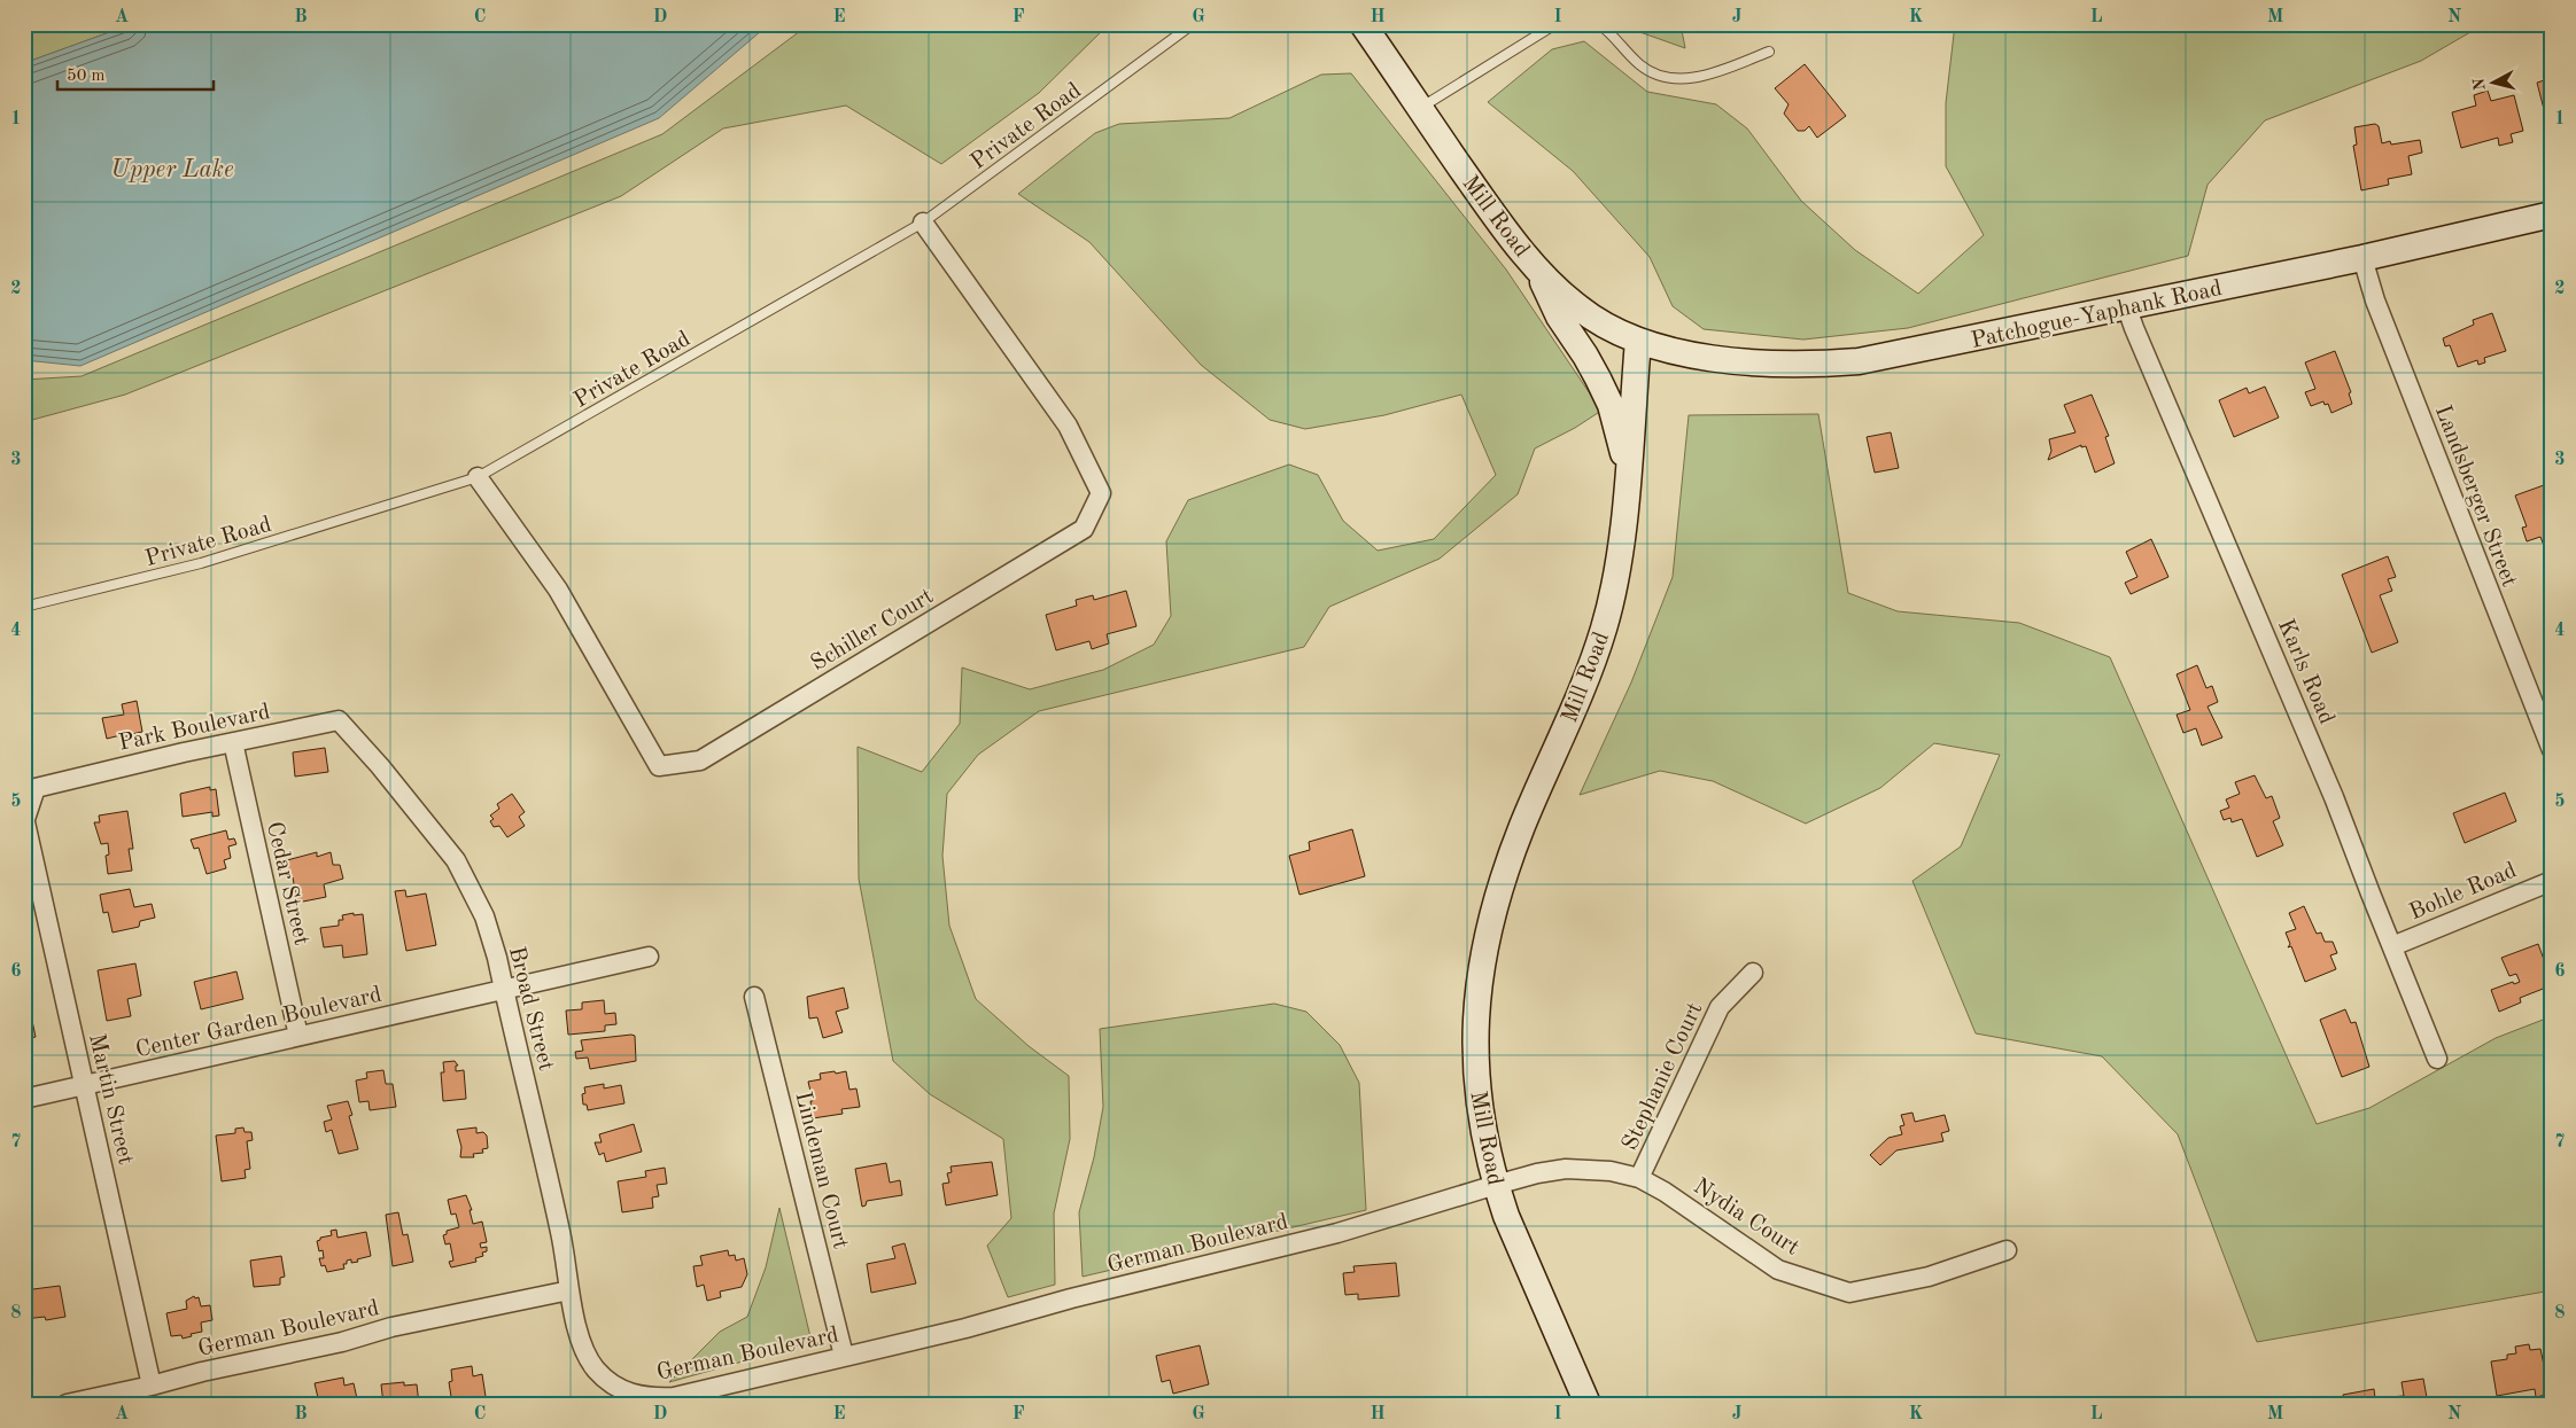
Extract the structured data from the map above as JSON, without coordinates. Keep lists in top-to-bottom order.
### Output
{
  "streets": {
    "main road": ["Mill Road", "Patchogue-Yaphank Road"],
    "street": [
      "Landsberger Street",
      "Schiller Court",
      "Karls Road",
      "Park Boulevard",
      "Cedar Street",
      "Bohle Road",
      "Broad Street",
      "Center Garden Boulevard",
      "Stephanie Court",
      "Martin Street",
      "Lindeman Court",
      "Nydia Court",
      "German Boulevard"
    ],
    "lane": ["Private Road"]
  },
  "crossings": [
    ["Private Road", "Schiller Court"],
    ["Mill Road", "Patchogue-Yaphank Road"],
    ["Mill Road", "Nydia Court"],
    ["Mill Road", "German Boulevard"],
    ["Patchogue-Yaphank Road", "Landsberger Street"],
    ["Patchogue-Yaphank Road", "Karls Road"],
    ["Karls Road", "Bohle Road"],
    ["Park Boulevard", "Cedar Street"],
    ["Park Boulevard", "Broad Street"],
    ["Park Boulevard", "Martin Street"],
    ["Cedar Street", "Center Garden Boulevard"],
    ["Broad Street", "Center Garden Boulevard"],
    ["Broad Street", "German Boulevard"],
    ["Center Garden Boulevard", "Martin Street"],
    ["Stephanie Court", "Nydia Court"],
    ["Martin Street", "German Boulevard"],
    ["Lindeman Court", "German Boulevard"],
    ["Nydia Court", "German Boulevard"]
  ],
  "water": ["Upper Lake"],
  "scale_bar": "50 m",
  "north": "left",
  "grid": {
    "columns": [
      "A",
      "B",
      "C",
      "D",
      "E",
      "F",
      "G",
      "H",
      "I",
      "J",
      "K",
      "L",
      "M",
      "N"
    ],
    "rows": [
      "1",
      "2",
      "3",
      "4",
      "5",
      "6",
      "7",
      "8"
    ]
  }
}
